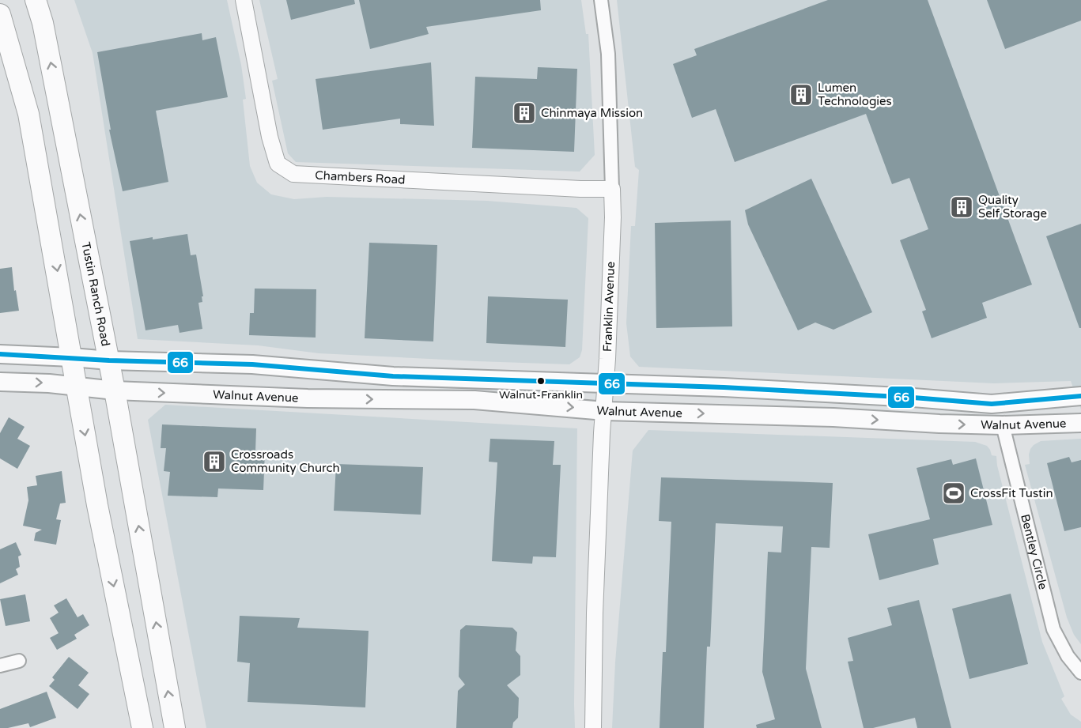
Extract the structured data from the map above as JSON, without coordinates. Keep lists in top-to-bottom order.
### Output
{
  "streets": {
    "main road": ["Tustin Ranch Road", "Walnut Avenue"],
    "street": ["Chambers Road", "Franklin Avenue", "Bentley Circle"]
  },
  "crossings": [
    ["Chambers Road", "Franklin Avenue"],
    ["Tustin Ranch Road", "Walnut Avenue"],
    ["Franklin Avenue", "Walnut Avenue"],
    ["Walnut Avenue", "Bentley Circle"]
  ],
  "places": {
    "building": [
      "Lumen Technologies",
      "Chinmaya Mission",
      "Quality Self Storage",
      "Crossroads Community Church"
    ],
    "other": ["Walnut-Franklin"],
    "sports": ["CrossFit Tustin"]
  },
  "lines": ["transit line 66"]
}
